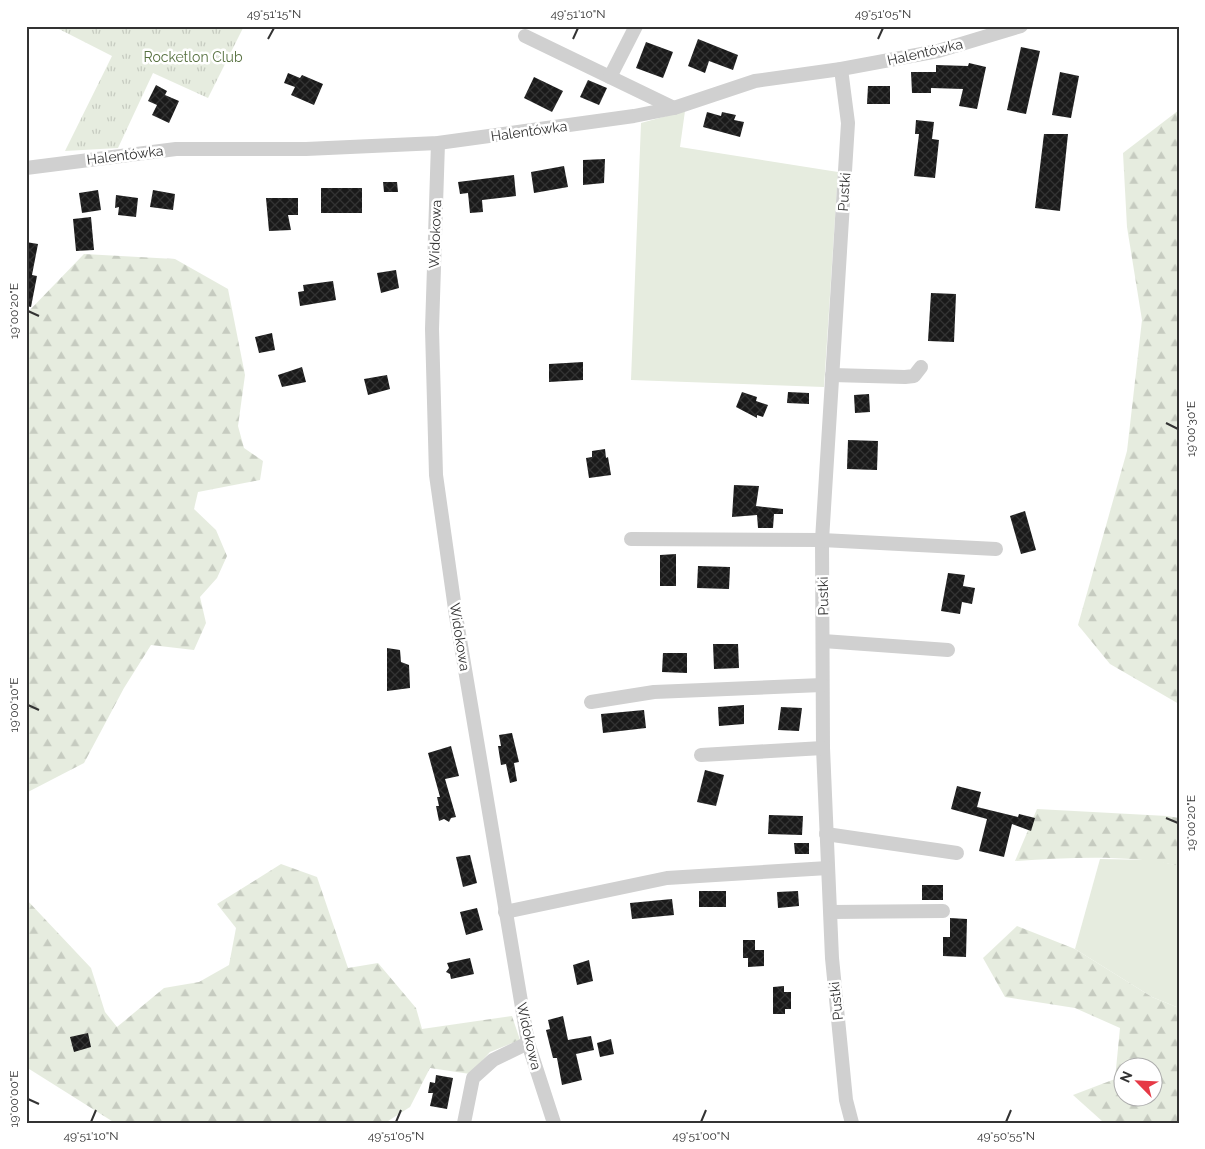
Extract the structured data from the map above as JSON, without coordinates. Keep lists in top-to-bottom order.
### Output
{
  "streets": {
    "street": ["Halentówka", "Pustki", "Widokowa"]
  },
  "crossings": [
    ["Halentówka", "Pustki"],
    ["Halentówka", "Widokowa"]
  ],
  "parks": ["Rocketlon Club"],
  "north": "top left",
  "coordinates": [
    "49°51'15\"N",
    "49°51'10\"N",
    "49°51'05\"N",
    "19°00'20\"E",
    "19°00'30\"E",
    "19°00'10\"E",
    "19°00'00\"E",
    "49°51'00\"N",
    "49°50'55\"N"
  ]
}
